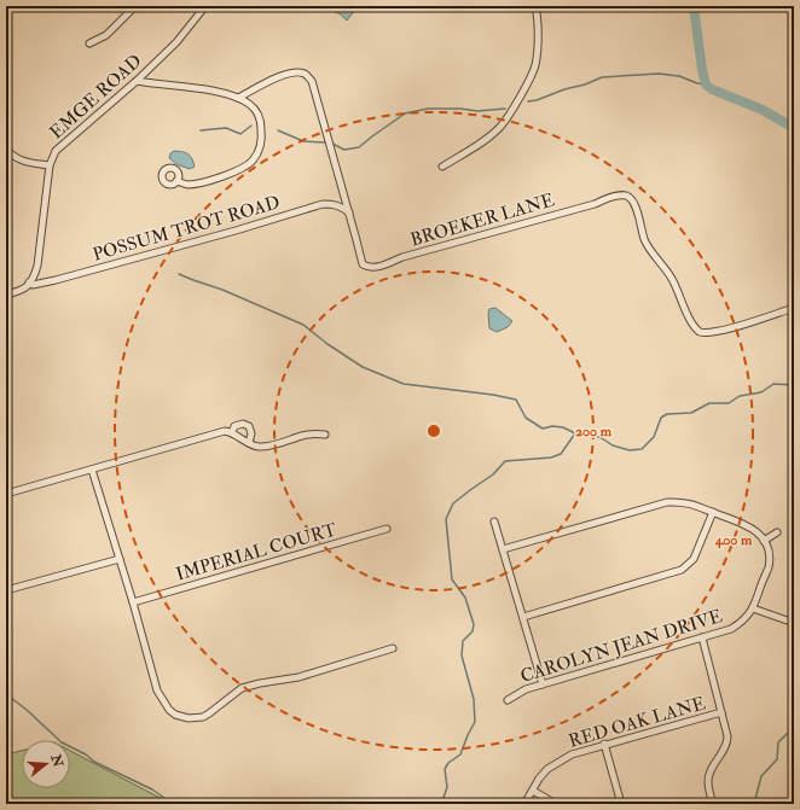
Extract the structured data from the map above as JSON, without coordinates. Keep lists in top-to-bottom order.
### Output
{
  "streets": {
    "street": [
      "EMGE ROAD",
      "BROEKER LANE",
      "POSSUM TROT ROAD",
      "IMPERIAL COURT",
      "CAROLYN JEAN DRIVE",
      "RED OAK LANE"
    ]
  },
  "crossings": [
    ["EMGE ROAD", "POSSUM TROT ROAD"],
    ["BROEKER LANE", "POSSUM TROT ROAD"]
  ],
  "north": "right",
  "rings": ["200 m", "400 m"]
}
